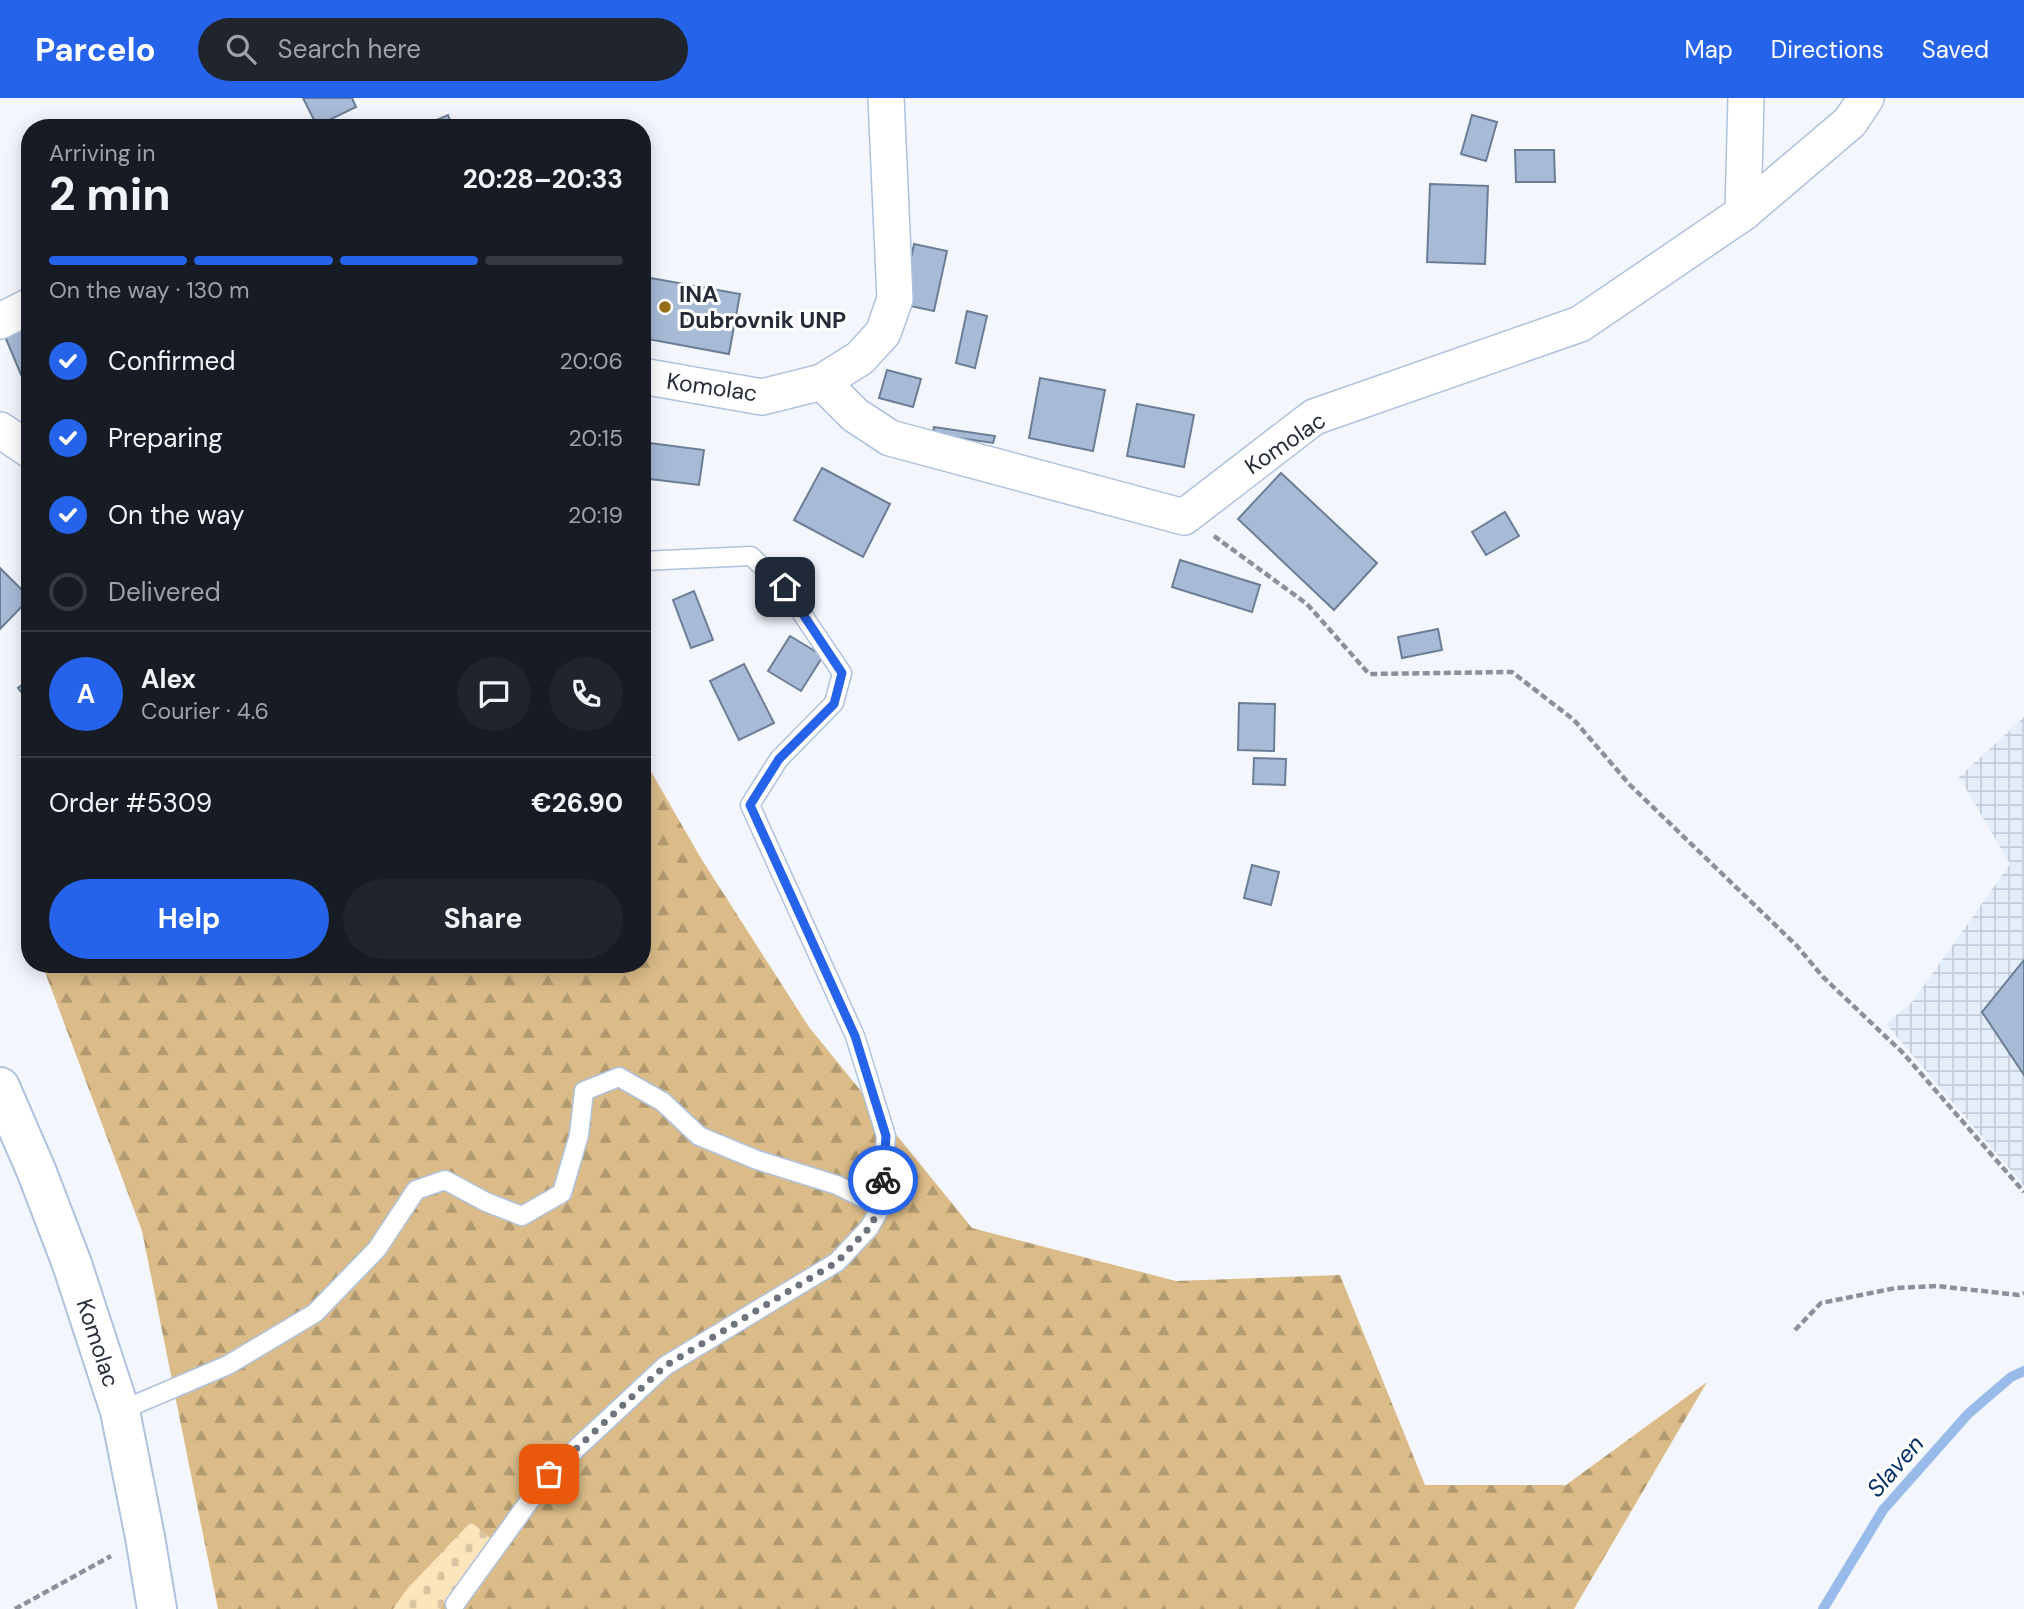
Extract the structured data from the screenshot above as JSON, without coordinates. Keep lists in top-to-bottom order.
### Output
{
  "streets": {
    "main road": ["Komolac"]
  },
  "water": ["Slaven"],
  "places": ["INA Dubrovnik UNP"],
  "page": {
    "header": "Parcelo",
    "search": "Search here",
    "nav": ["Map", "Directions", "Saved"],
    "heading": ["2 min", "Arriving in", "20:28–20:33"],
    "panel": [
      "Alex",
      "Courier · 4.6",
      "Order #5309",
      "€26.90"
    ],
    "bar": "On the way · 130 m",
    "list": [
      ["Confirmed", "20:06"],
      ["Preparing", "20:15"],
      ["On the way", "20:19"],
      "Delivered"
    ],
    "round": "A",
    "buttons": ["Help", "Share"]
  }
}
